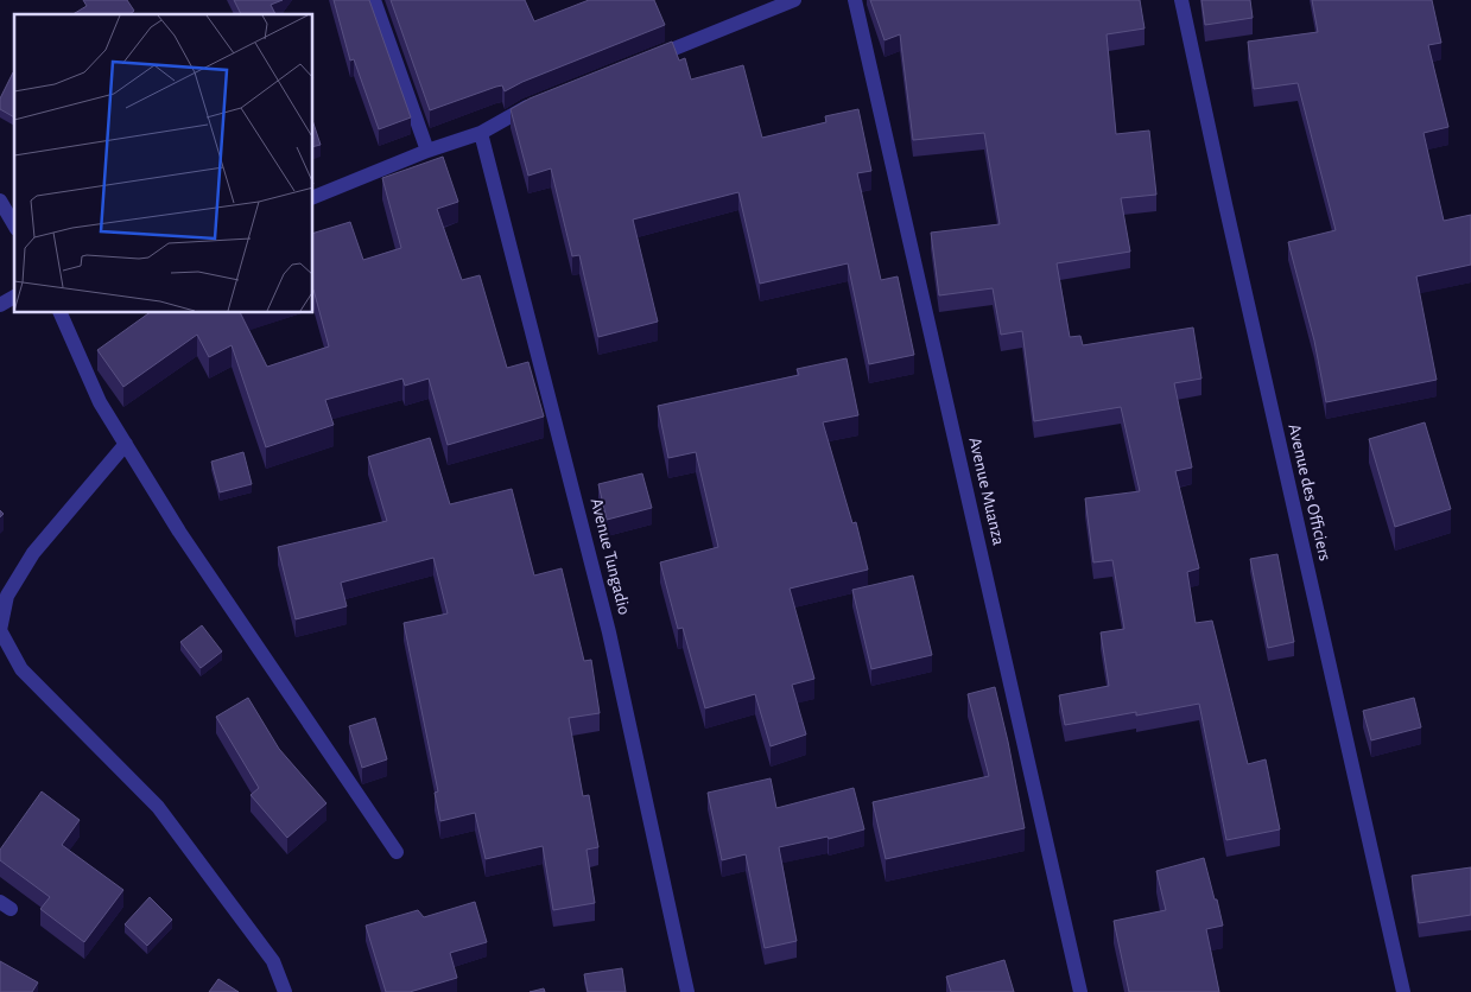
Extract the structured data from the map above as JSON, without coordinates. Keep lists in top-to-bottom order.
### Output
{
  "streets": {
    "street": ["Avenue Muanza", "Avenue des Officiers", "Avenue Tungadio"]
  }
}
